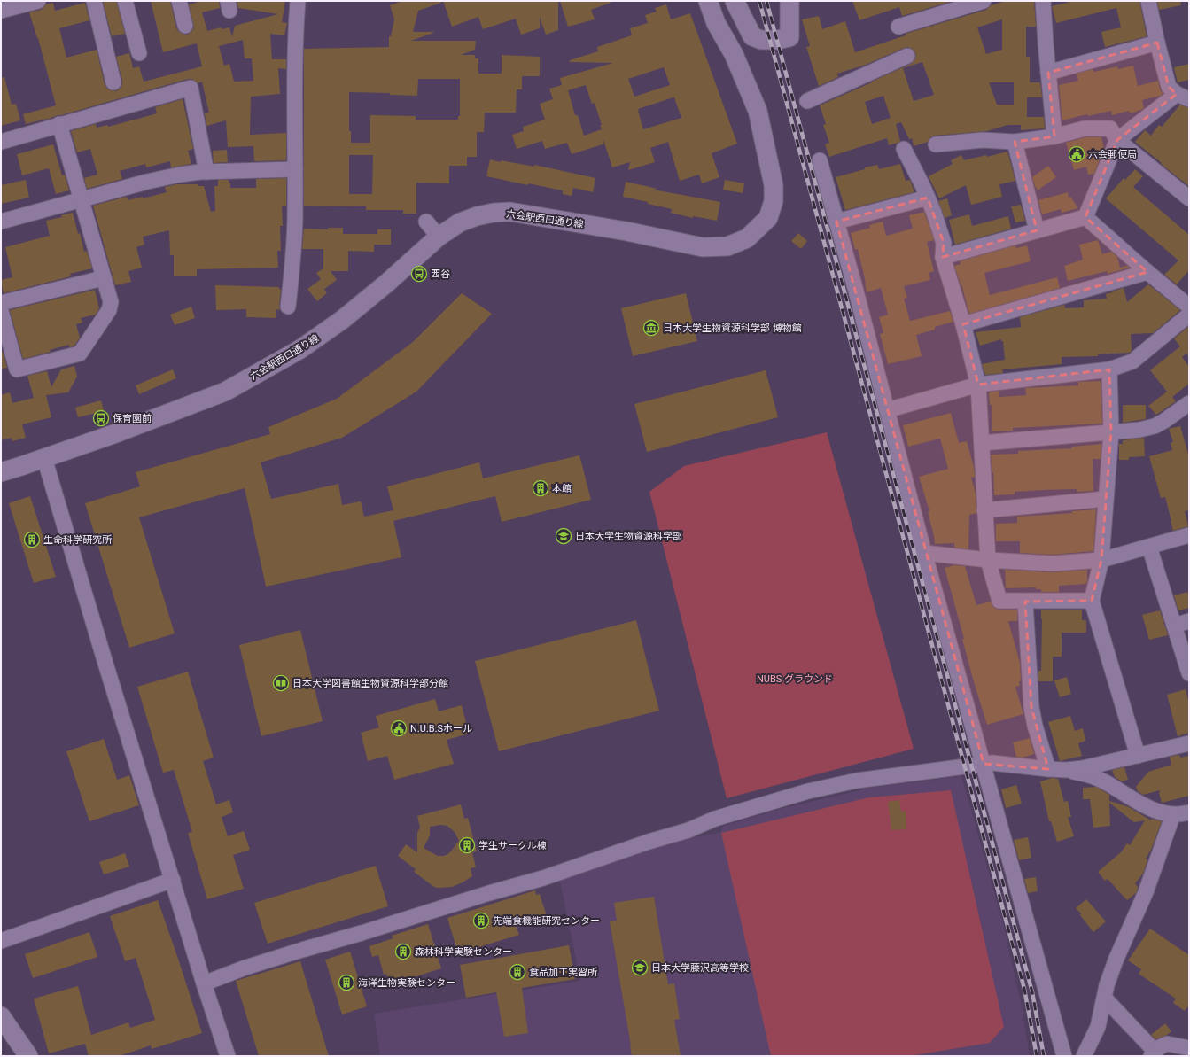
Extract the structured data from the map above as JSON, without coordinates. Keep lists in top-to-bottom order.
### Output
{
  "streets": {
    "street": ["六会駅西口通り線"]
  },
  "parks": ["NUBS グラウンド"],
  "places": {
    "public building": ["六会郵便局", "N.U.B.Sホール"],
    "bus stop": ["西谷", "保育園前"],
    "museum": ["日本大学生物資源科学部 博物館"],
    "building": [
      "本館",
      "生命科学研究所",
      "学生サークル棟",
      "先端食機能研究センター",
      "森林科学実験センター",
      "食品加工実習所",
      "海洋生物実験センター"
    ],
    "school or university": ["日本大学生物資源科学部", "日本大学藤沢高等学校"],
    "library": ["日本大学図書館生物資源科学部分館"]
  }
}
